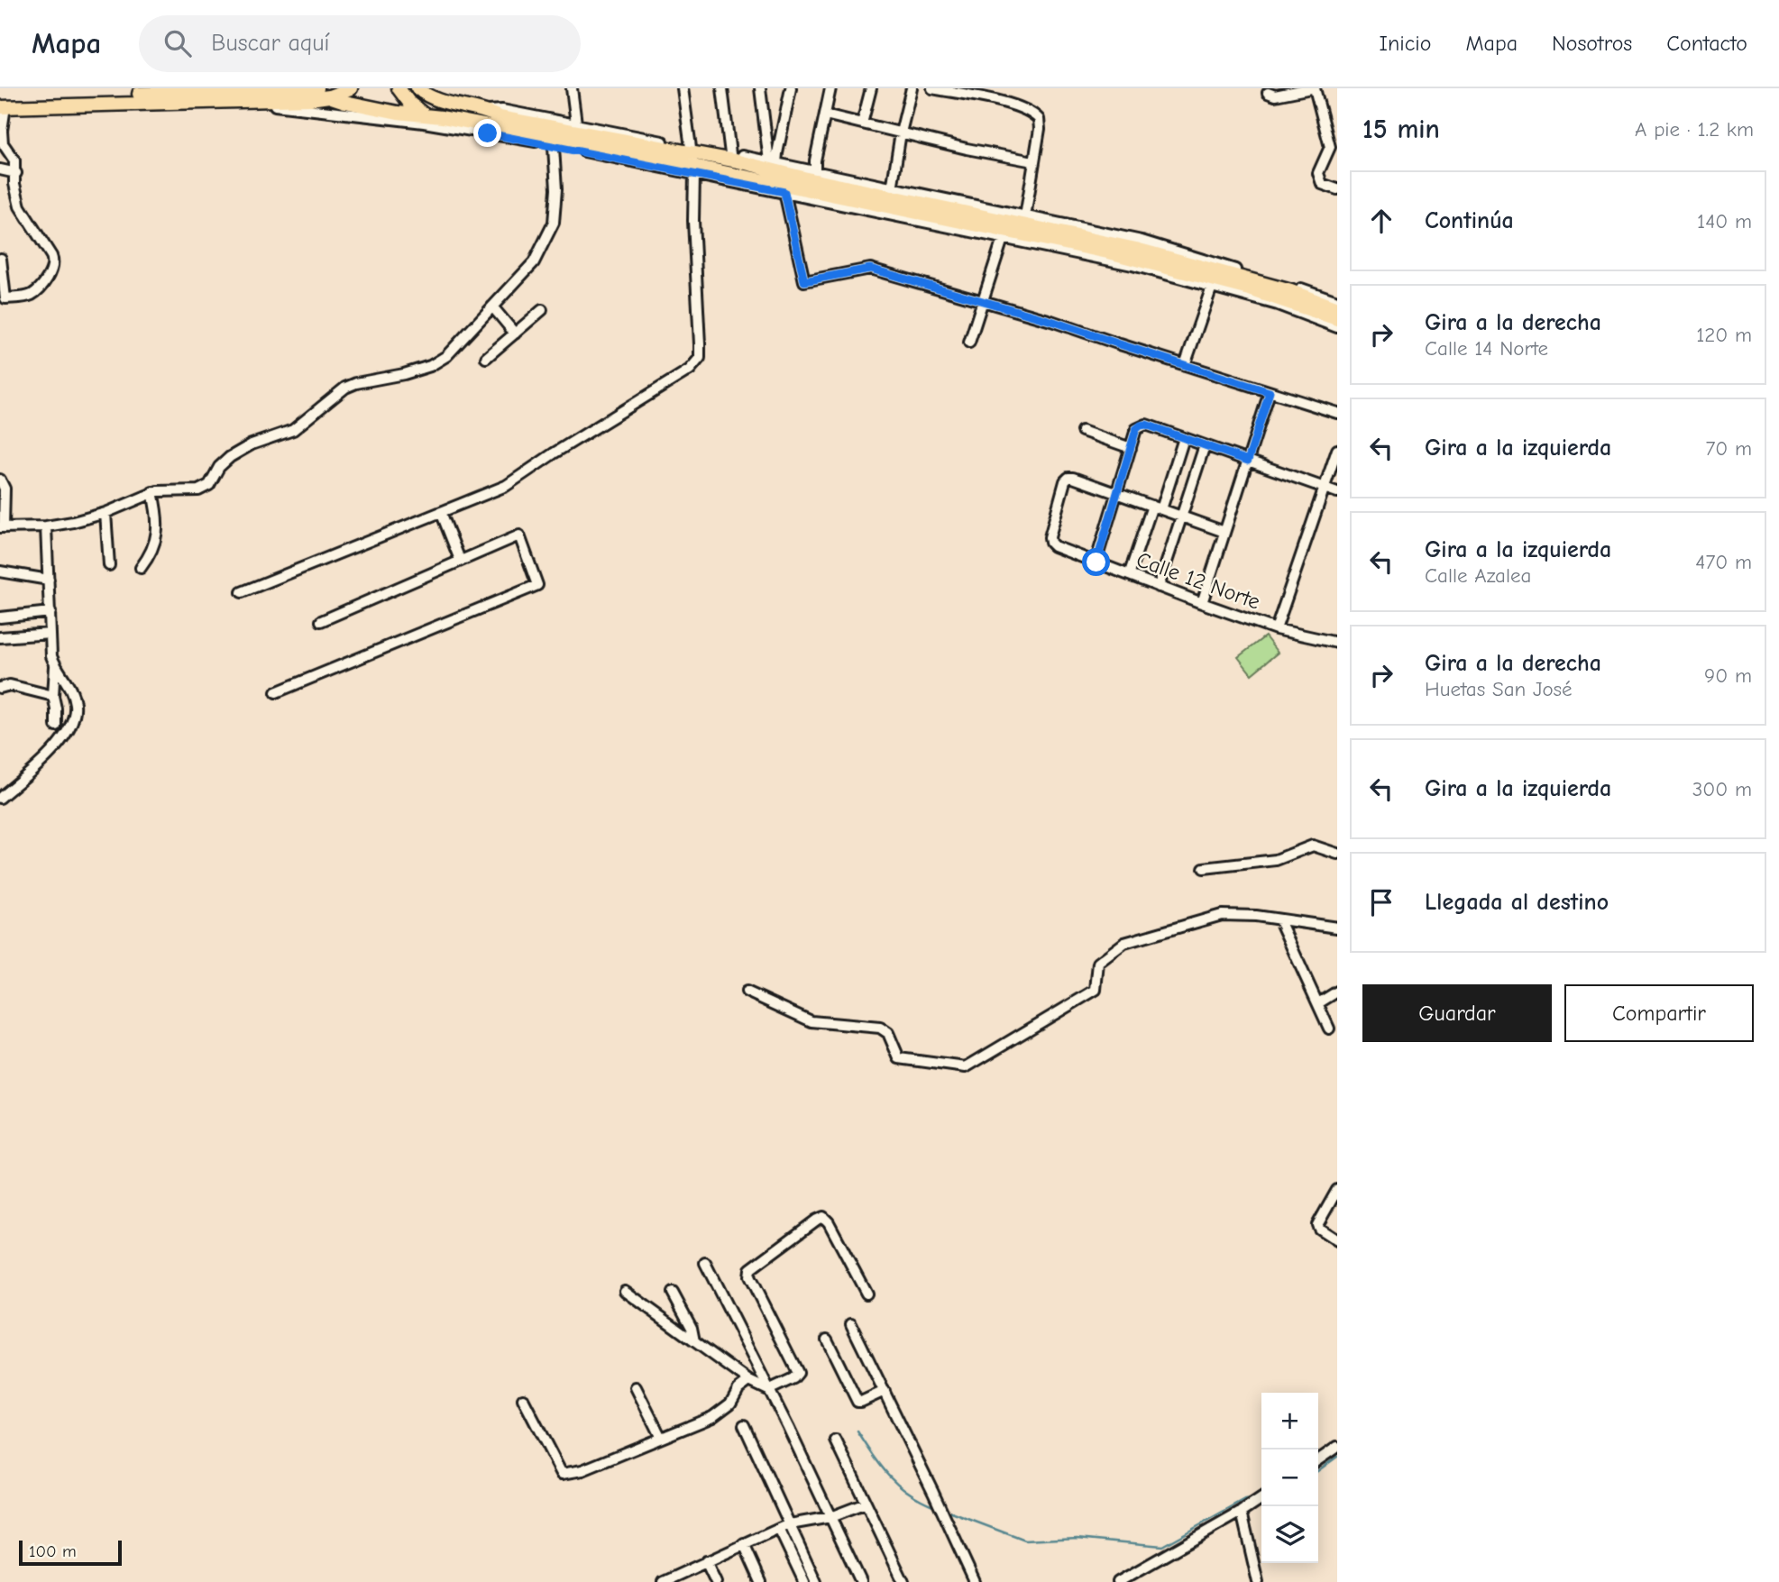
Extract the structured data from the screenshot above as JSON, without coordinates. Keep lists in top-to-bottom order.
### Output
{
  "streets": {
    "street": ["Calle 12 Norte"]
  },
  "scale_bar": "100 m",
  "page": {
    "header": "Mapa",
    "search": "Buscar aquí",
    "nav": [
      "Inicio",
      "Mapa",
      "Nosotros",
      "Contacto"
    ],
    "heading": ["15 min", "A pie · 1.2 km"],
    "list": [
      ["Continúa", "140 m"],
      ["Gira a la derecha", "Calle 14 Norte", "120 m"],
      ["Gira a la izquierda", "70 m"],
      ["Gira a la izquierda", "Calle Azalea", "470 m"],
      ["Gira a la derecha", "Huetas San José", "90 m"],
      ["Gira a la izquierda", "300 m"],
      "Llegada al destino"
    ],
    "buttons": ["Guardar", "Compartir"],
    "map_buttons": ["+", "−"],
    "scale": "100 m"
  }
}
